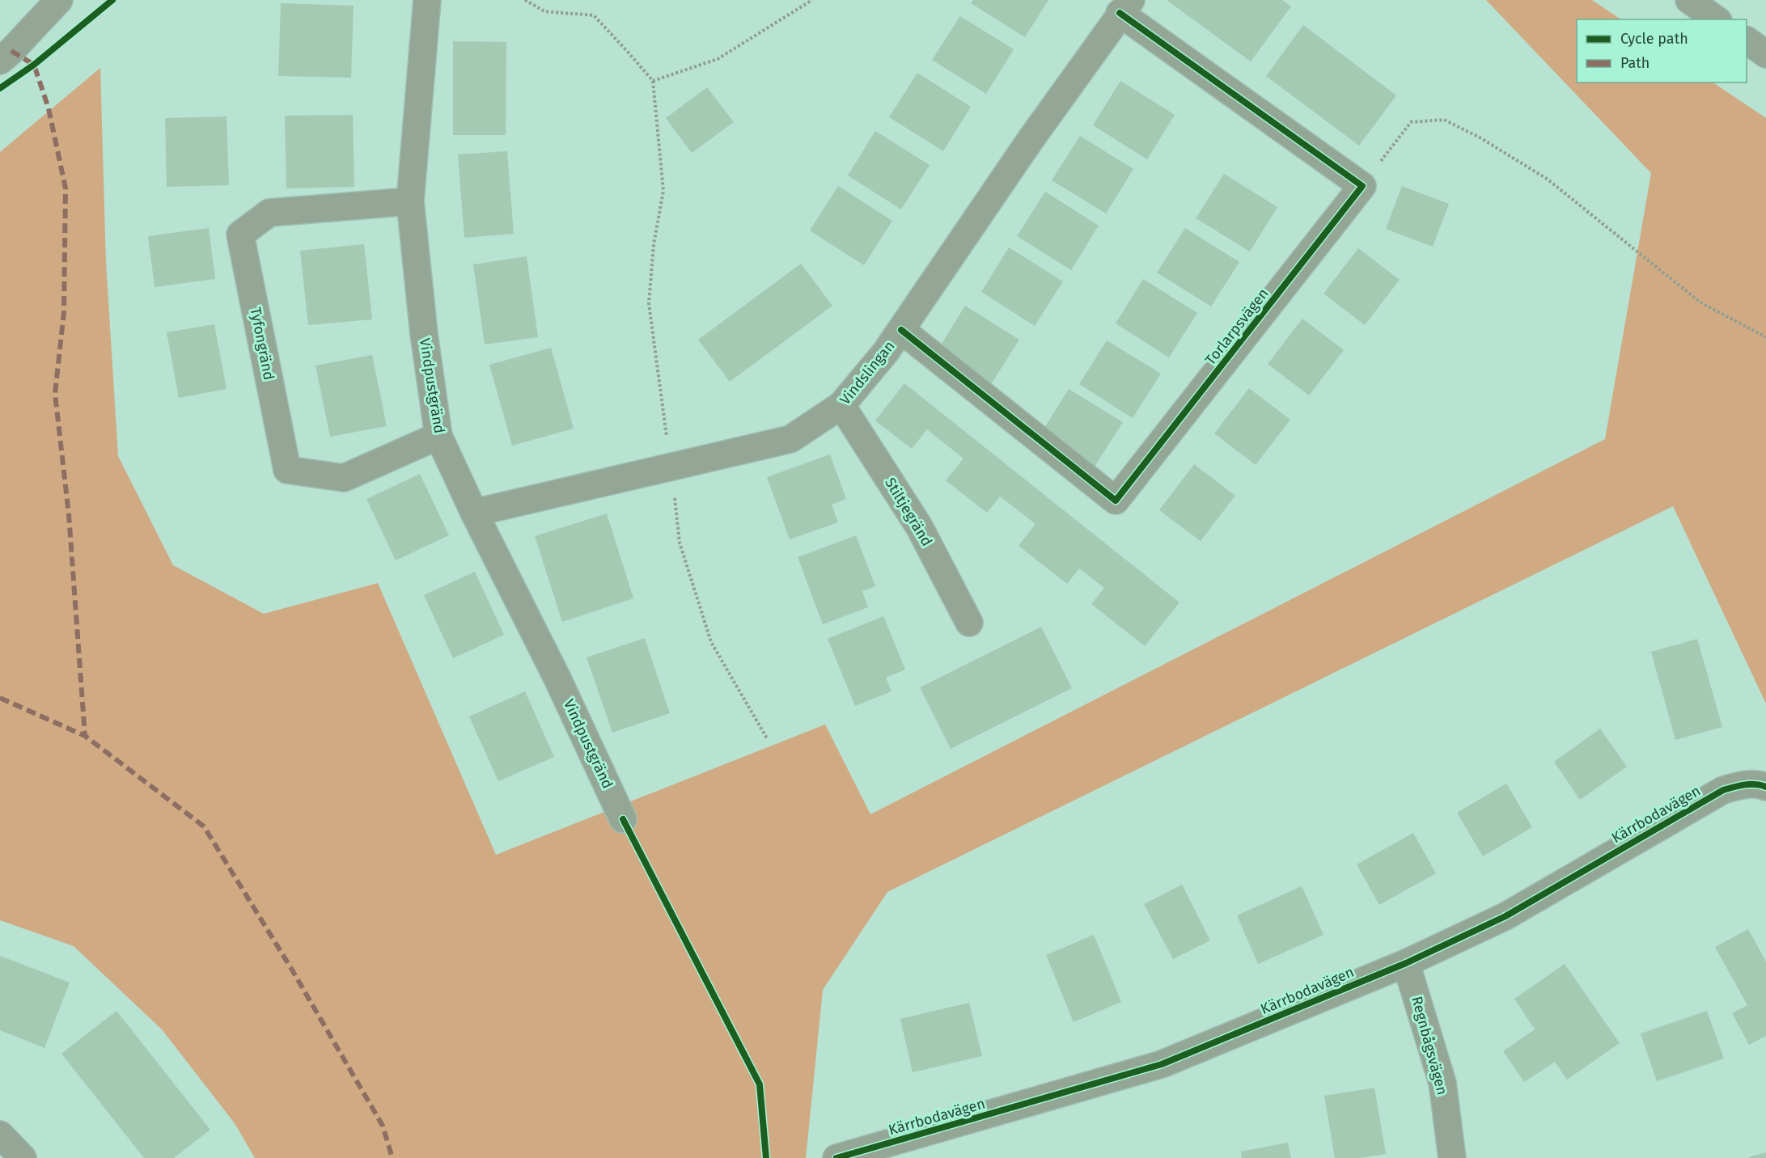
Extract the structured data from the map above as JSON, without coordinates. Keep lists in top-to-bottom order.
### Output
{
  "streets": {
    "street": [
      "Torlarpsvägen",
      "Tyfongränd",
      "Vindslingan",
      "Vindpustgränd",
      "Stiltjegränd",
      "Kärrbodavägen",
      "Regnbågsvägen"
    ]
  },
  "crossings": [
    ["Torlarpsvägen", "Vindslingan"],
    ["Tyfongränd", "Vindpustgränd"],
    ["Vindslingan", "Vindpustgränd"],
    ["Vindslingan", "Stiltjegränd"],
    ["Kärrbodavägen", "Regnbågsvägen"]
  ],
  "legend": ["Cycle path", "Path"]
}
